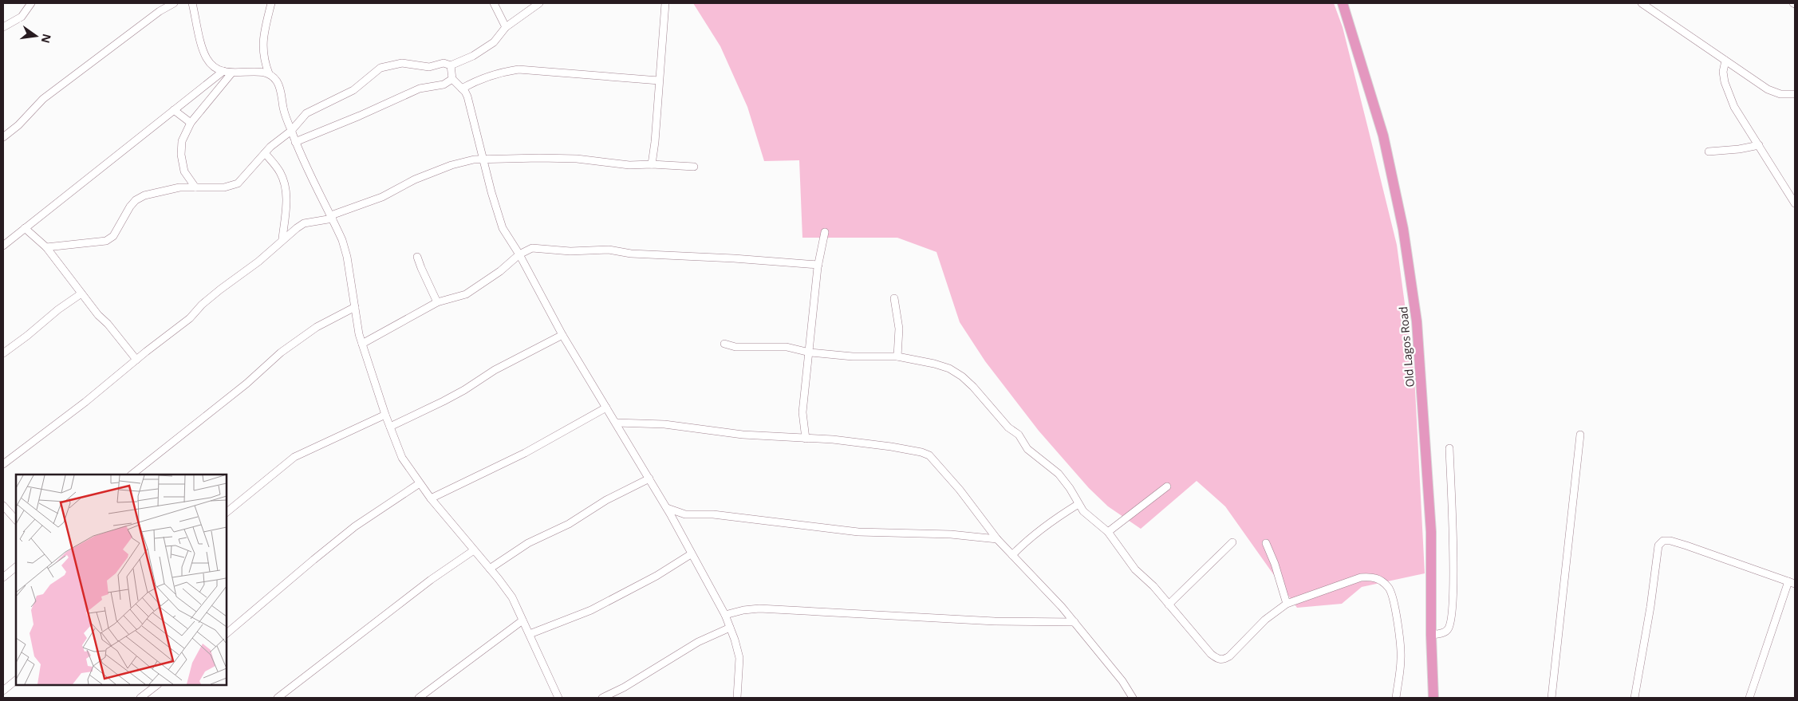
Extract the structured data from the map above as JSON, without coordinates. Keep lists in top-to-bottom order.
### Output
{
  "streets": {
    "main road": ["Old Lagos Road"]
  },
  "north": "right"
}
